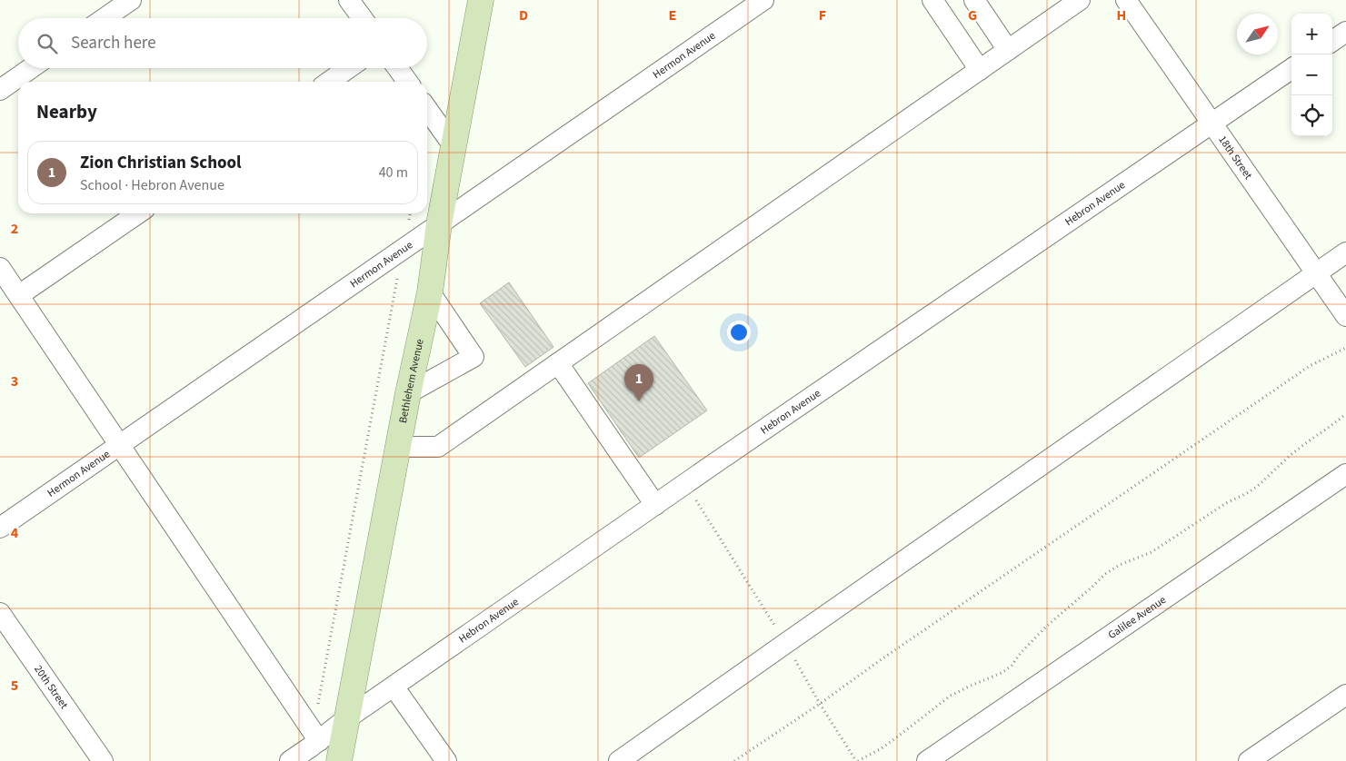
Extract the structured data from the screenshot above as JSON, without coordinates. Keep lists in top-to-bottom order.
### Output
{
  "streets": {
    "main road": ["Bethlehem Avenue"],
    "street": [
      "Hermon Avenue",
      "18th Street",
      "Hebron Avenue",
      "Galilee Avenue",
      "20th Street"
    ]
  },
  "crossings": [
    ["Hermon Avenue", "Bethlehem Avenue"],
    ["18th Street", "Hebron Avenue"],
    ["Hebron Avenue", "Bethlehem Avenue"]
  ],
  "north": "top right",
  "page": {
    "map_buttons": ["+", "−"],
    "search": "Search here",
    "heading": "Nearby",
    "list": [
      {
        "mark": "1",
        "name": "Zion Christian School",
        "note": "School · Hebron Avenue",
        "value": "40 m"
      }
    ],
    "pins": "1"
  },
  "grid": {
    "columns": [
      "D",
      "E",
      "F",
      "G",
      "H"
    ],
    "rows": [
      "2",
      "3",
      "4",
      "5"
    ]
  }
}
